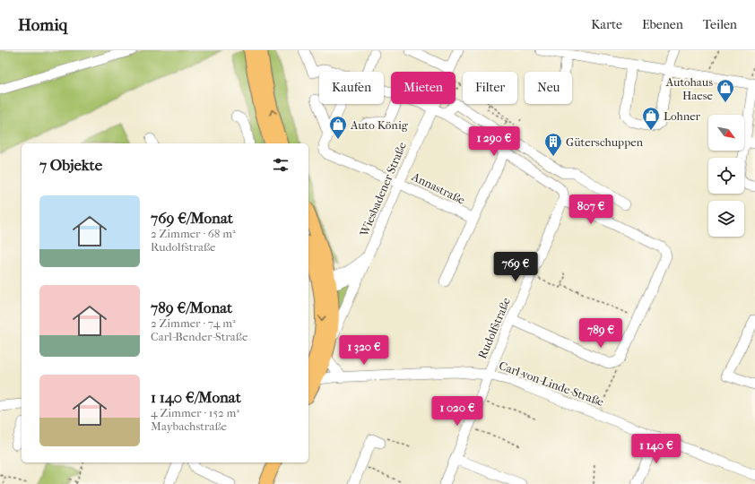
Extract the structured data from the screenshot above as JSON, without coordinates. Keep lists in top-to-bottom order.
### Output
{
  "streets": {
    "street": [
      "Annastraße",
      "Wiesbadener Straße",
      "Rudolfstraße",
      "Carl-von-Linde-Straße"
    ]
  },
  "crossings": [
    ["Annastraße", "Wiesbadener Straße"],
    ["Rudolfstraße", "Carl-von-Linde-Straße"]
  ],
  "places": {
    "shop": ["Autohaus Haese", "Lohner", "Auto König"],
    "building": ["Güterschuppen"]
  },
  "north": "bottom right",
  "page": {
    "header": "Homiq",
    "nav": ["Karte", "Ebenen", "Teilen"],
    "chip": [
      "Kaufen",
      "Mieten",
      "Filter",
      "Neu"
    ],
    "price": [
      "1 290 €",
      "807 €",
      "769 €",
      "789 €",
      "1 320 €",
      "1 020 €",
      "1 140 €"
    ],
    "heading": "7 Objekte",
    "list": [
      {
        "name": "769 €/Monat",
        "note": "2 Zimmer · 68 m² · Rudolfstraße"
      },
      {
        "name": "789 €/Monat",
        "note": "2 Zimmer · 74 m² · Carl-Bender-Straße"
      },
      {
        "name": "1 140 €/Monat",
        "note": "4 Zimmer · 152 m² · Maybachstraße"
      }
    ]
  }
}
